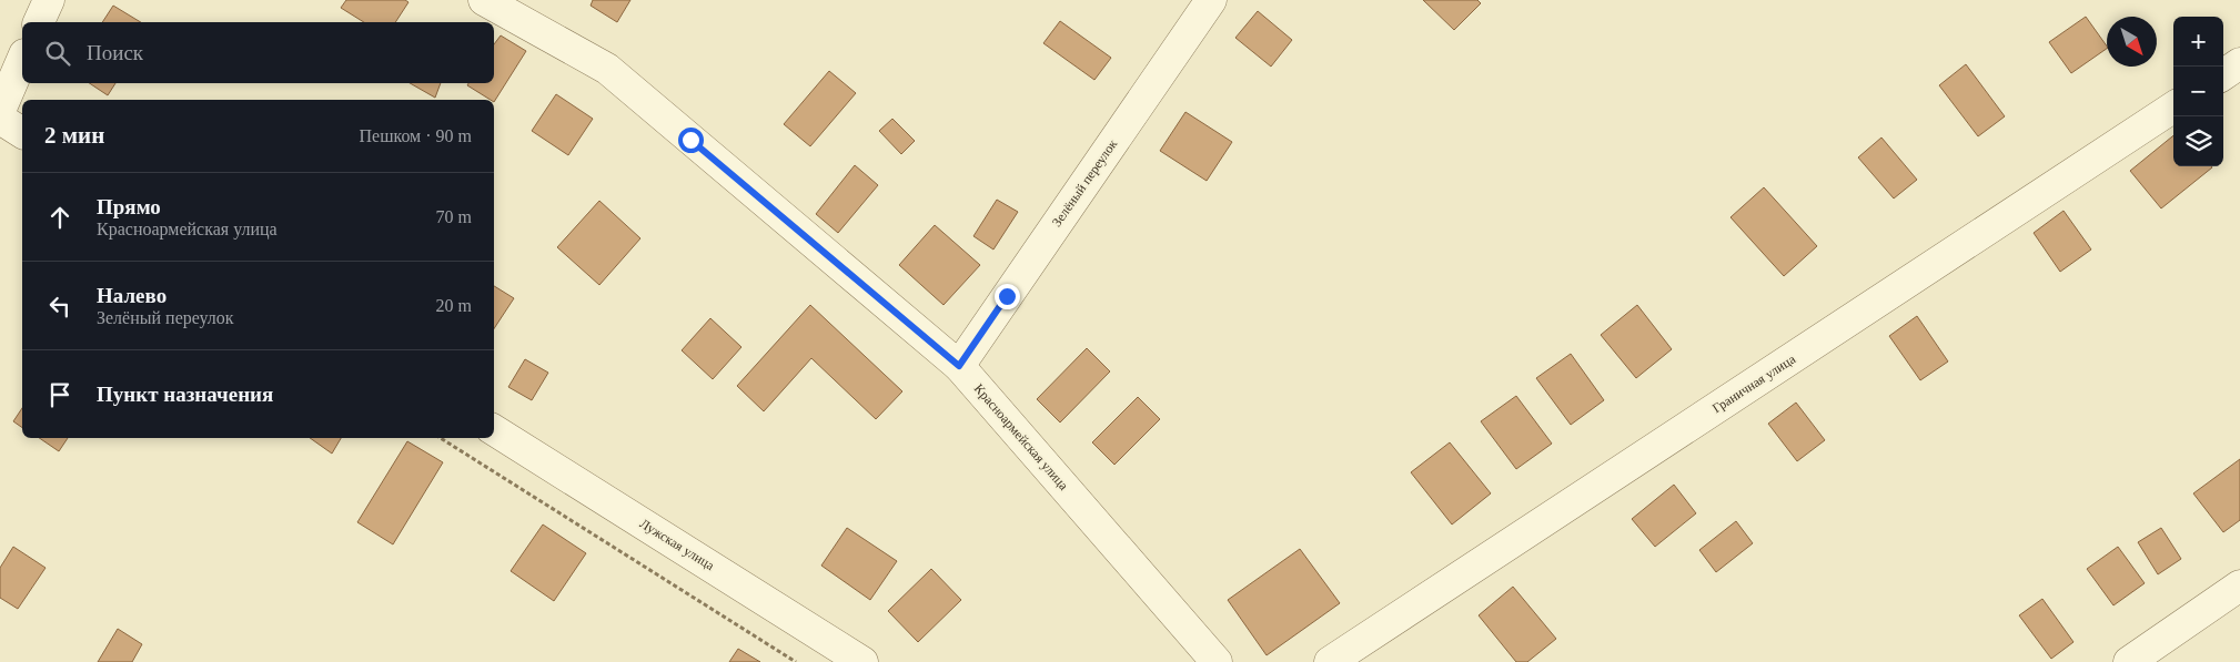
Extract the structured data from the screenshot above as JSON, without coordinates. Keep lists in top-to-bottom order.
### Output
{
  "streets": {
    "street": [
      "Зелёный переулок",
      "Граничная улица",
      "Красноармейская улица",
      "Лужская улица"
    ]
  },
  "crossings": [
    ["Зелёный переулок", "Красноармейская улица"]
  ],
  "north": "bottom right",
  "page": {
    "map_buttons": ["+", "−"],
    "search": "Поиск",
    "heading": ["2 мин", "Пешком · 90 m"],
    "list": [
      ["Прямо", "Красноармейская улица", "70 m"],
      ["Налево", "Зелёный переулок", "20 m"],
      "Пункт назначения"
    ]
  }
}
